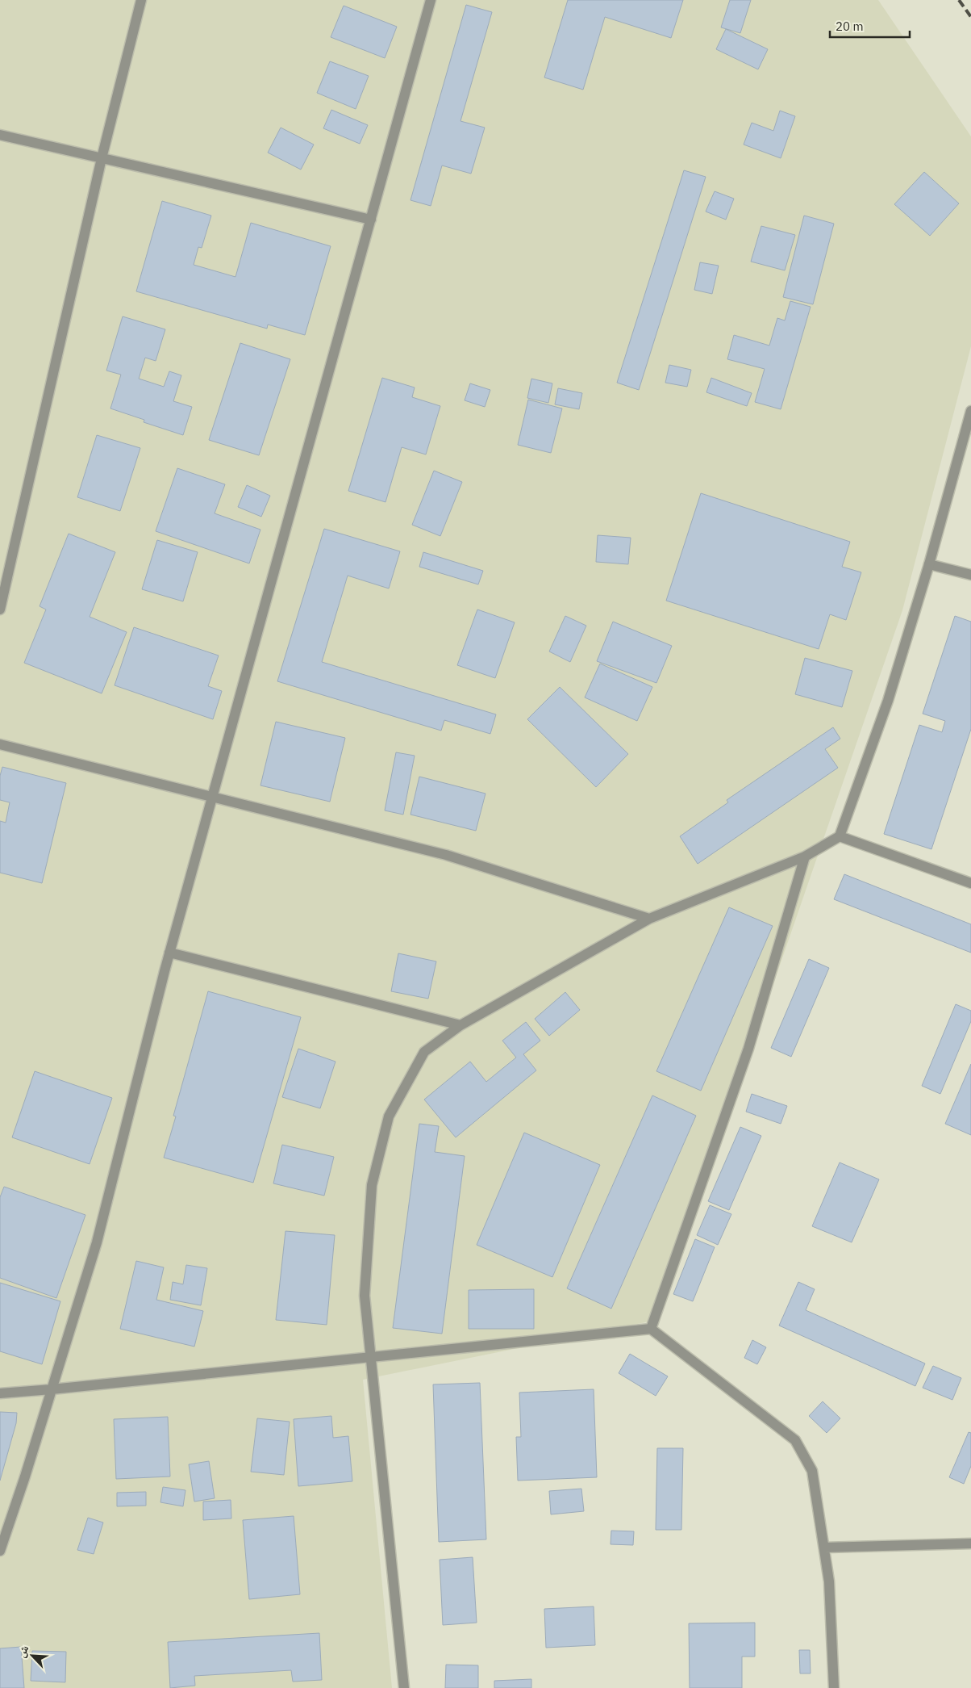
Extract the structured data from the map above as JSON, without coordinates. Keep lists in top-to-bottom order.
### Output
{
  "scale_bar": "20 m",
  "north": "top left"
}
